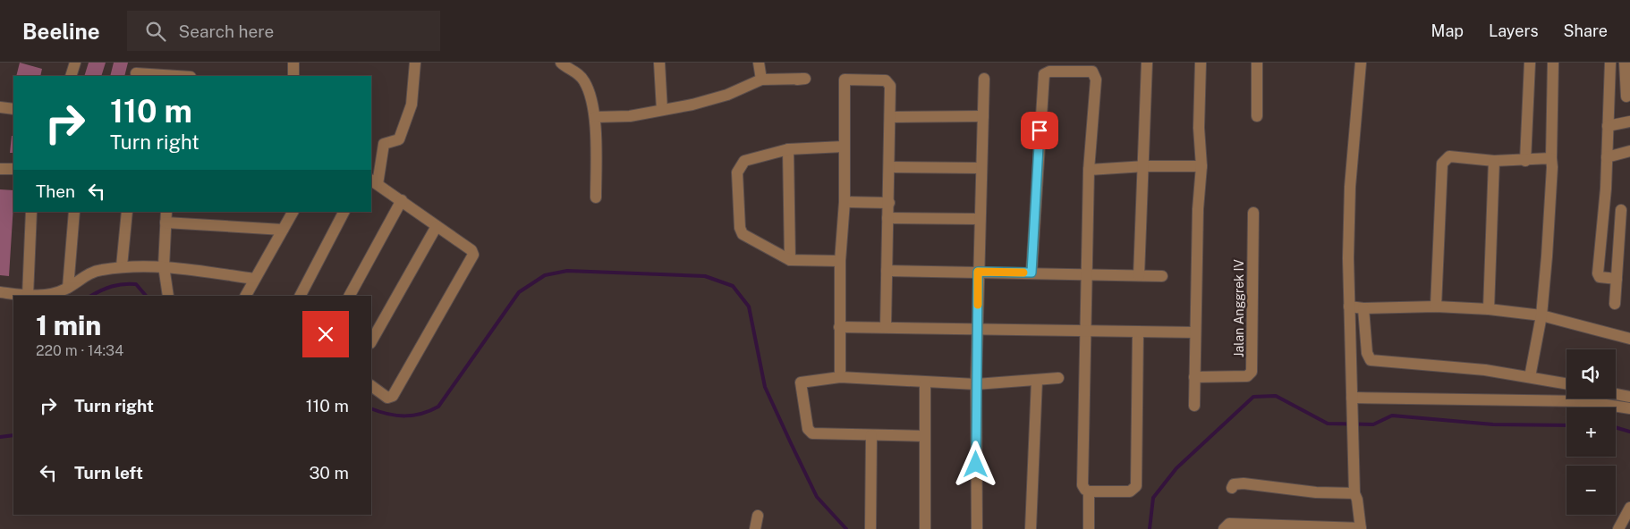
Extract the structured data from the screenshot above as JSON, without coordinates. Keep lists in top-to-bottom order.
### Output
{
  "streets": {
    "street": ["Jalan Anggrek IV"]
  },
  "page": {
    "header": "Beeline",
    "search": "Search here",
    "nav": ["Map", "Layers", "Share"],
    "turn": ["110 m", "Turn right"],
    "then": "Then",
    "heading": ["1 min", "220 m · 14:34"],
    "map_buttons": ["+", "−"],
    "list": [
      {
        "name": "Turn right",
        "value": "110 m"
      },
      {
        "name": "Turn left",
        "value": "30 m"
      }
    ]
  }
}
